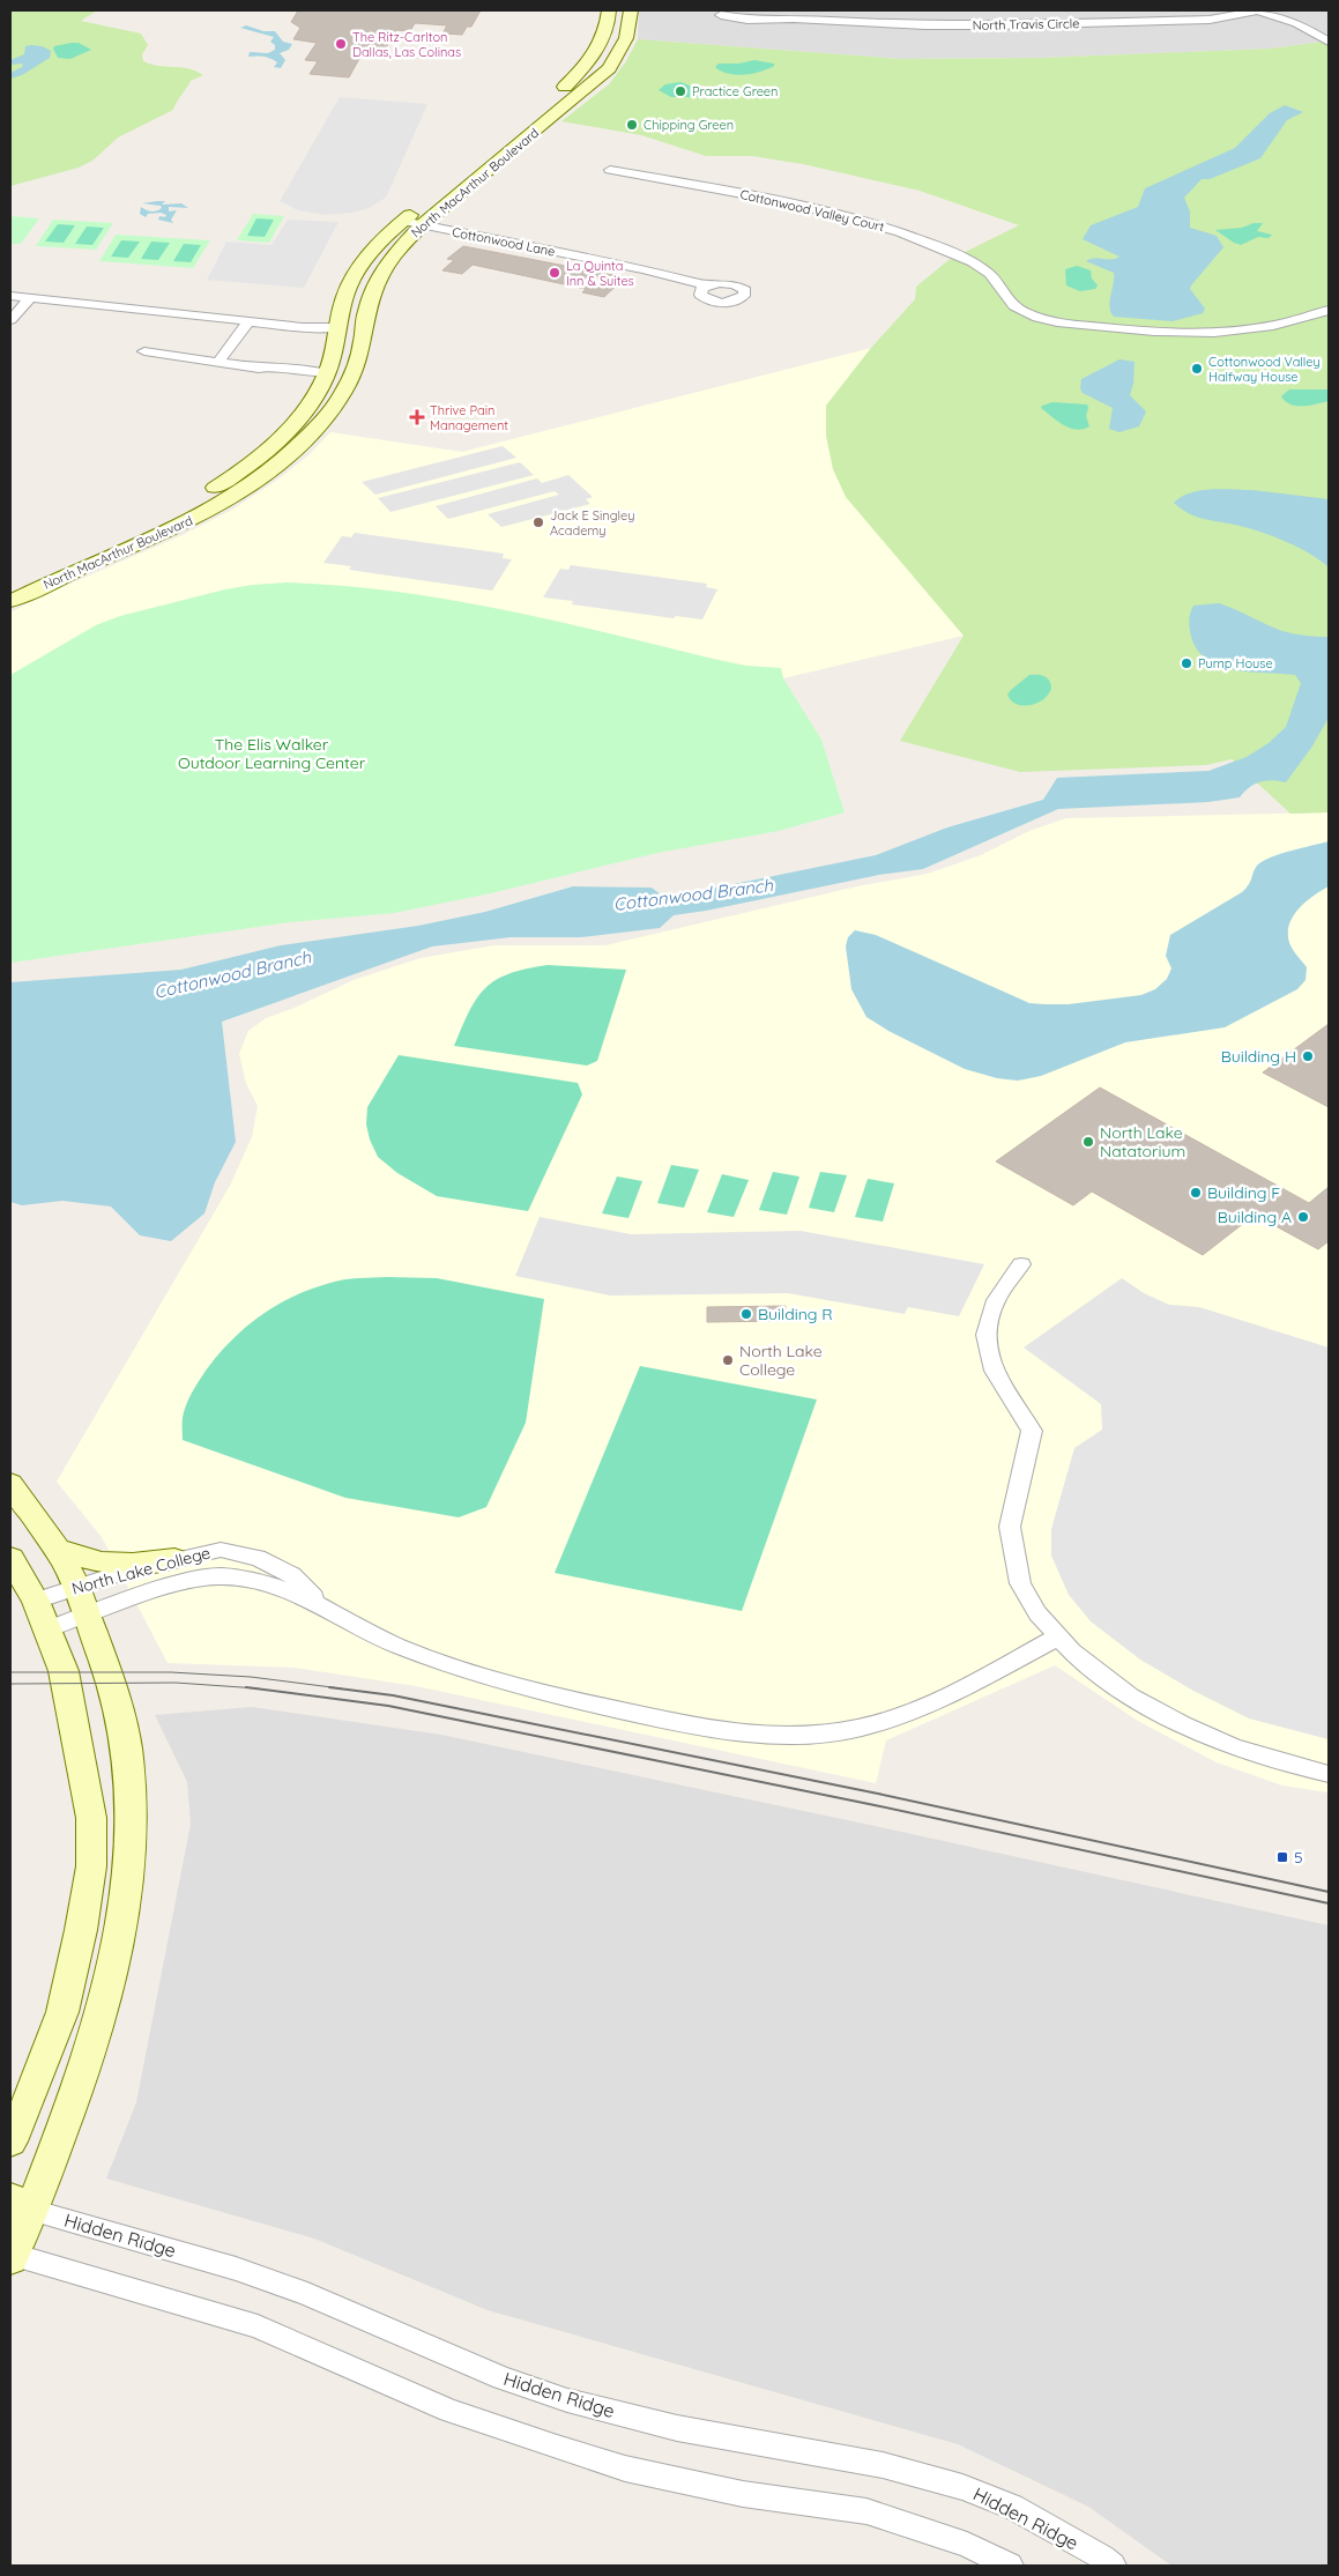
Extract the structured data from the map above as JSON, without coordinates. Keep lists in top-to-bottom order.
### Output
{
  "streets": {
    "main road": ["North MacArthur Boulevard"],
    "street": [
      "North Travis Circle",
      "Cottonwood Valley Court",
      "Cottonwood Lane",
      "North Lake College",
      "Hidden Ridge"
    ]
  },
  "crossings": [
    ["North MacArthur Boulevard", "Cottonwood Lane"]
  ],
  "water": ["Cottonwood Branch"],
  "parks": ["The Elis Walker Outdoor Learning Center"],
  "places": {
    "other": [
      "The Ritz-Carlton Dallas, Las Colinas",
      "Practice Green",
      "Chipping Green",
      "La Quinta Inn & Suites",
      "Cottonwood Valley Halfway House",
      "Jack E Singley Academy",
      "Pump House",
      "Building H",
      "North Lake Natatorium",
      "Building F",
      "Building A",
      "Building R",
      "North Lake College"
    ],
    "health": ["Thrive Pain Management"],
    "transit": ["5"]
  }
}
